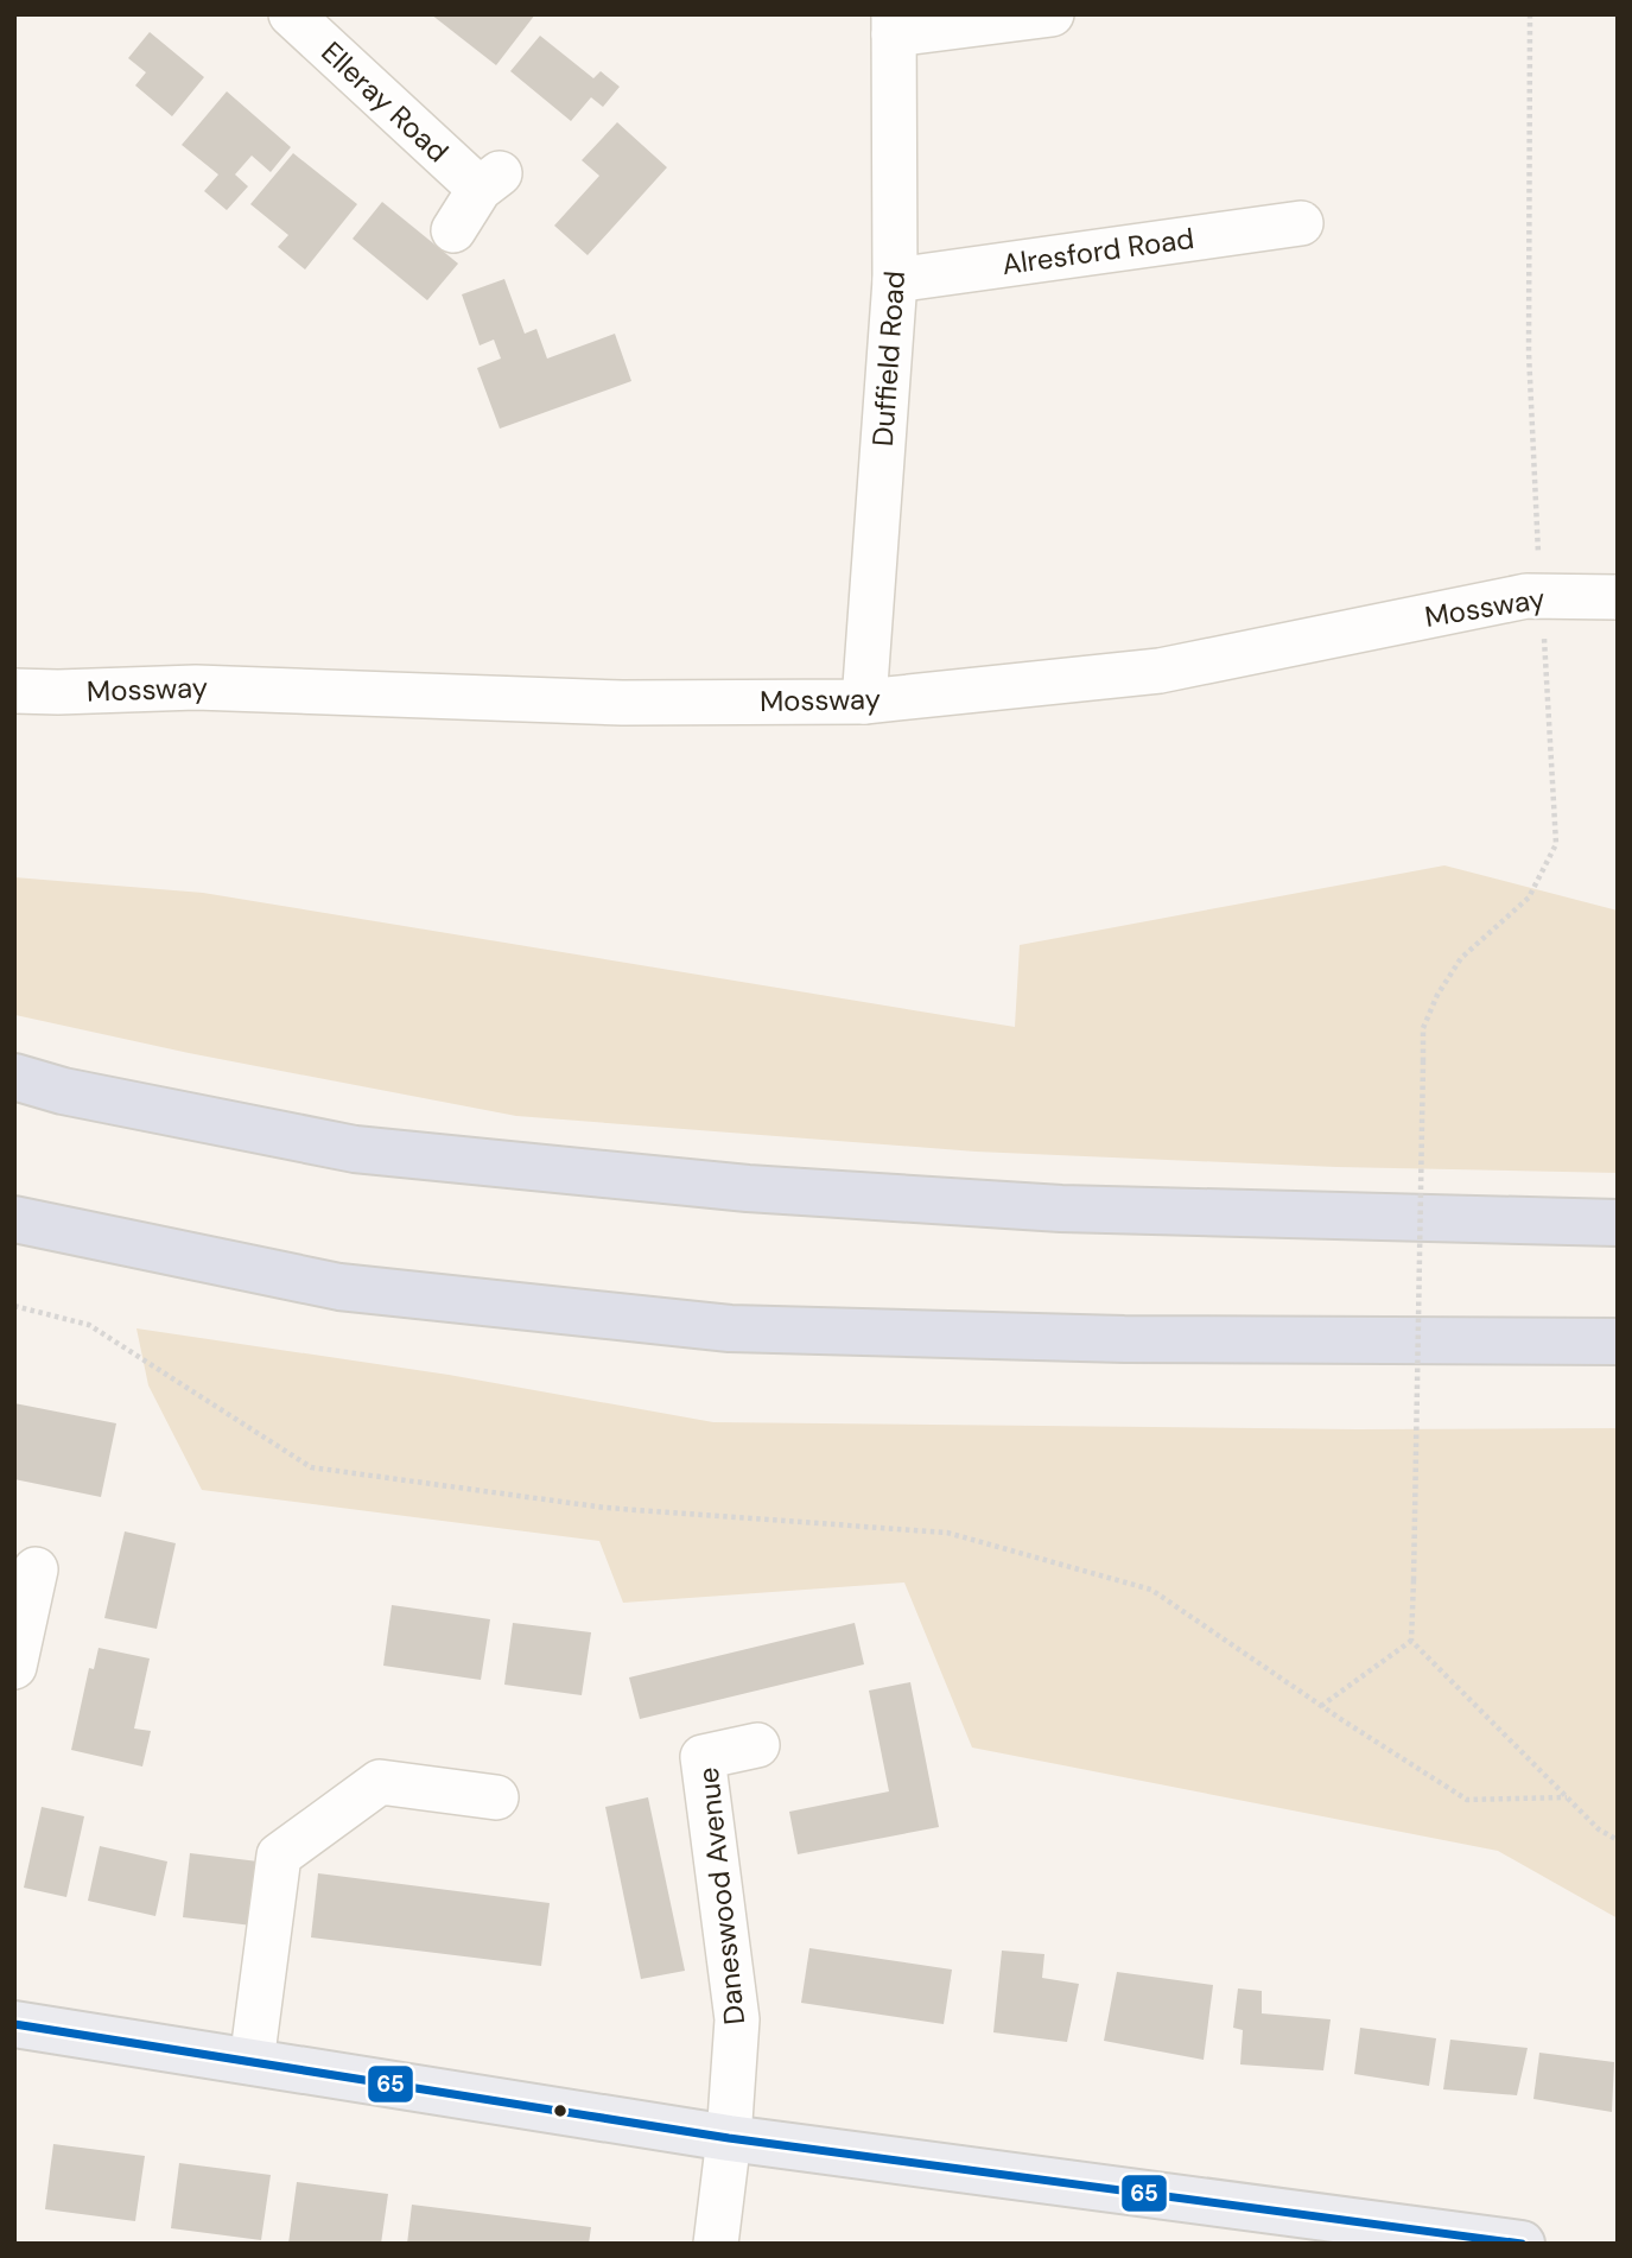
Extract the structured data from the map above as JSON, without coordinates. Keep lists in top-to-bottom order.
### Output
{
  "streets": {
    "street": [
      "Elleray Road",
      "Alresford Road",
      "Duffield Road",
      "Mossway",
      "Daneswood Avenue"
    ]
  },
  "crossings": [
    ["Alresford Road", "Duffield Road"],
    ["Duffield Road", "Mossway"]
  ],
  "lines": ["transit line 65"]
}
